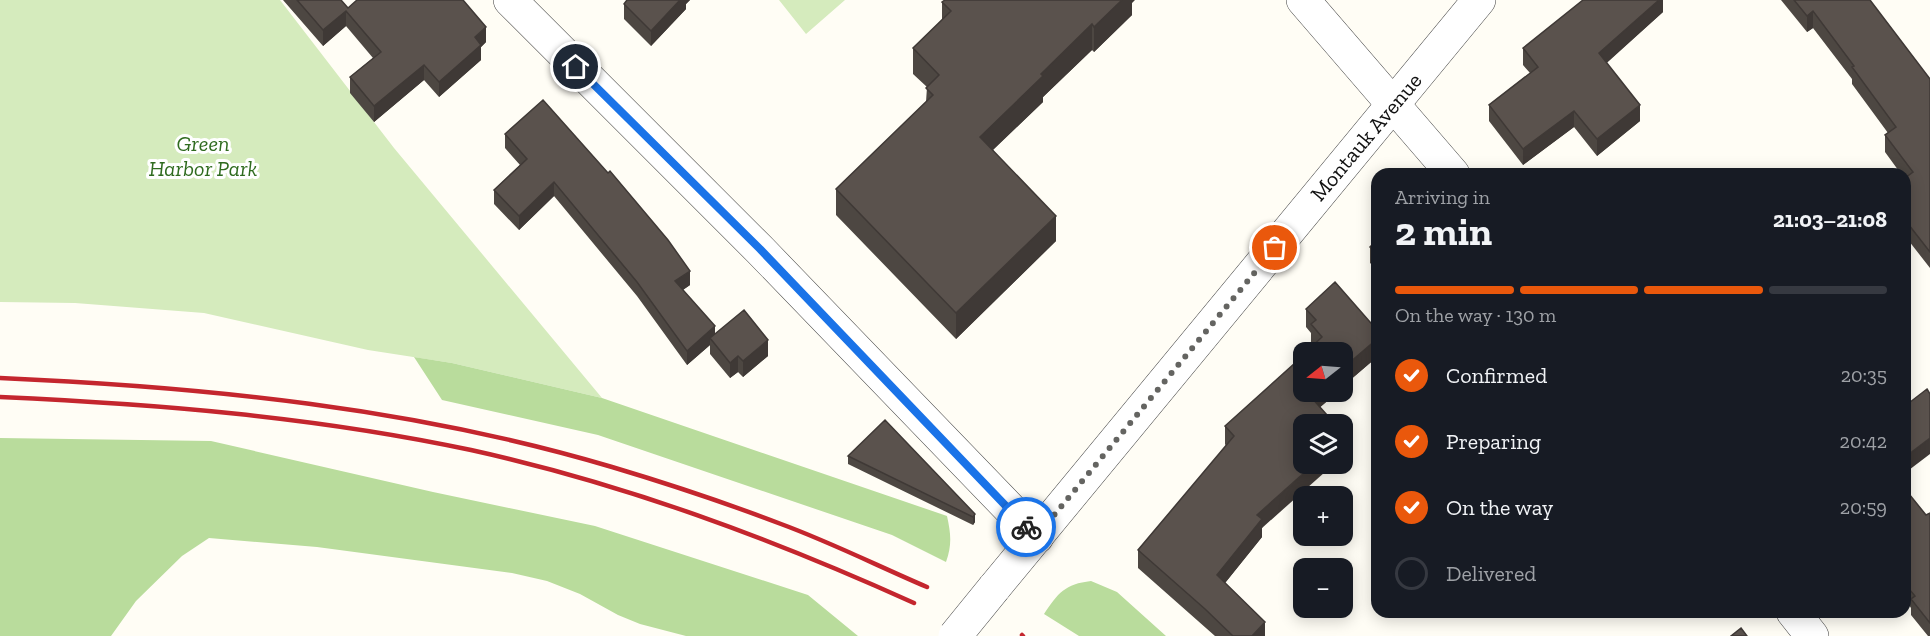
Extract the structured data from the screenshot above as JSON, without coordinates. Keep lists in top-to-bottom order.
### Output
{
  "streets": {
    "street": ["Montauk Avenue"]
  },
  "parks": ["Green Harbor Park"],
  "north": "left",
  "page": {
    "heading": ["2 min", "Arriving in", "21:03–21:08"],
    "bar": "On the way · 130 m",
    "map_buttons": ["+", "−"],
    "list": [
      ["Confirmed", "20:35"],
      ["Preparing", "20:42"],
      ["On the way", "20:59"],
      "Delivered"
    ]
  }
}
